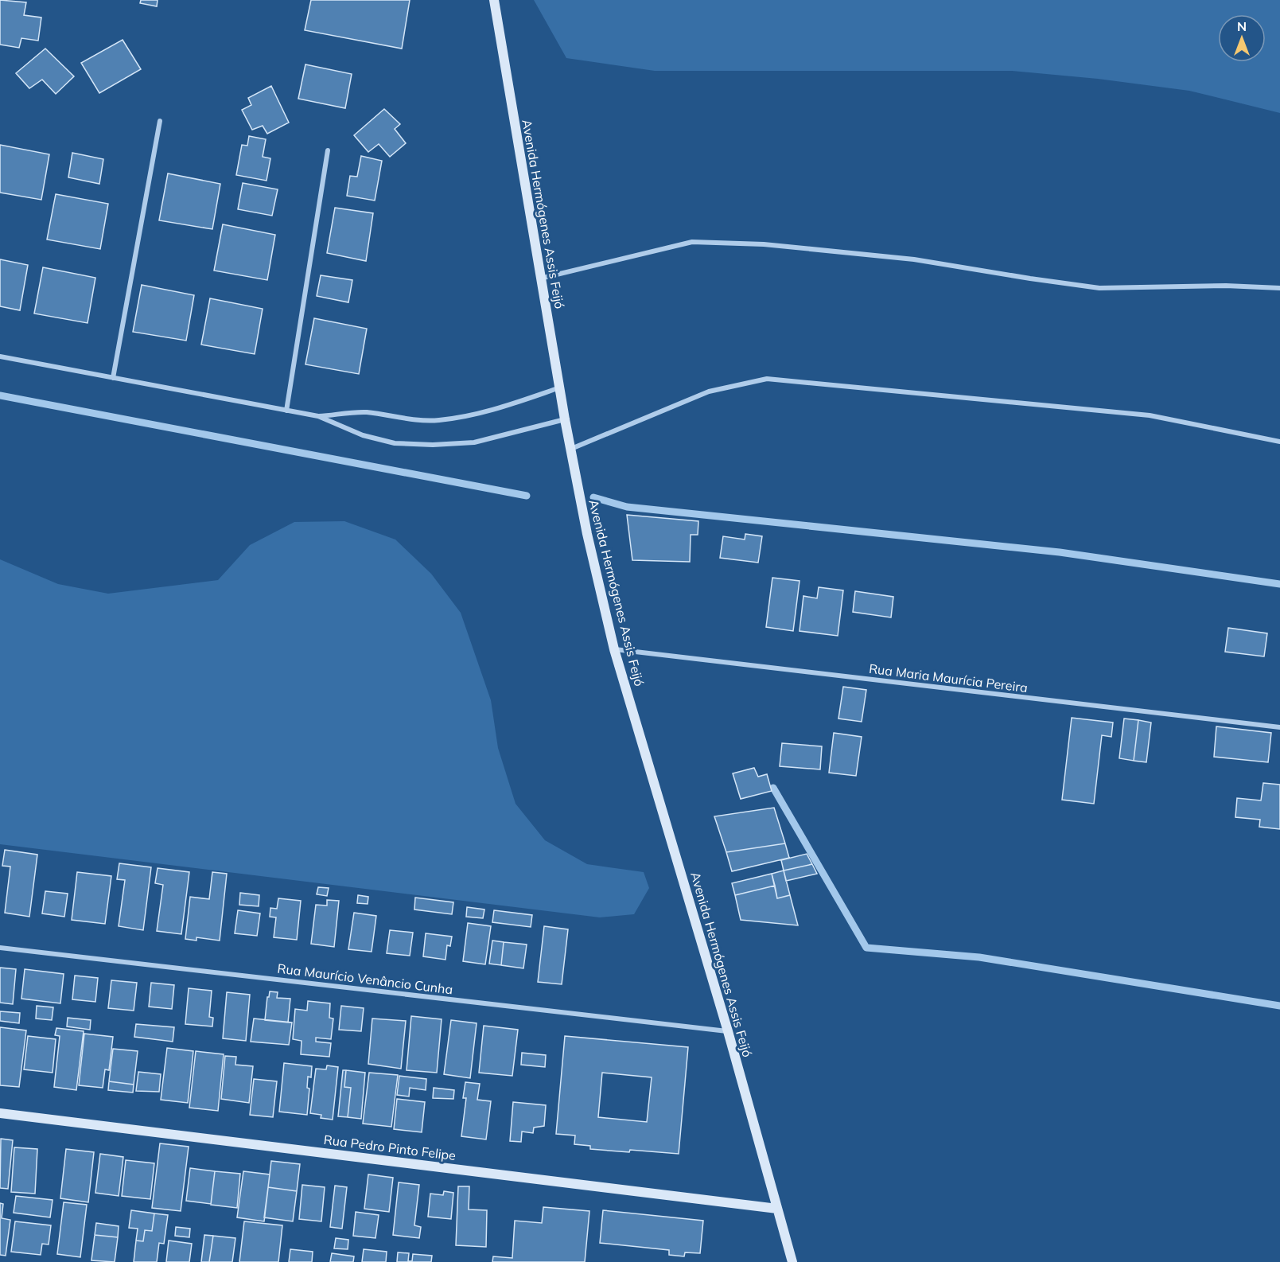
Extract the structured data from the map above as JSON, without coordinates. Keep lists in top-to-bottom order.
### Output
{
  "streets": {
    "main road": ["Avenida Hermógenes Assis Feijó", "Rua Pedro Pinto Felipe"],
    "street": ["Rua Maria Maurícia Pereira", "Rua Maurício Venâncio Cunha"]
  },
  "crossings": [
    ["Avenida Hermógenes Assis Feijó", "Rua Maria Maurícia Pereira"],
    ["Avenida Hermógenes Assis Feijó", "Rua Maurício Venâncio Cunha"],
    ["Avenida Hermógenes Assis Feijó", "Rua Pedro Pinto Felipe"]
  ],
  "north": "top"
}
